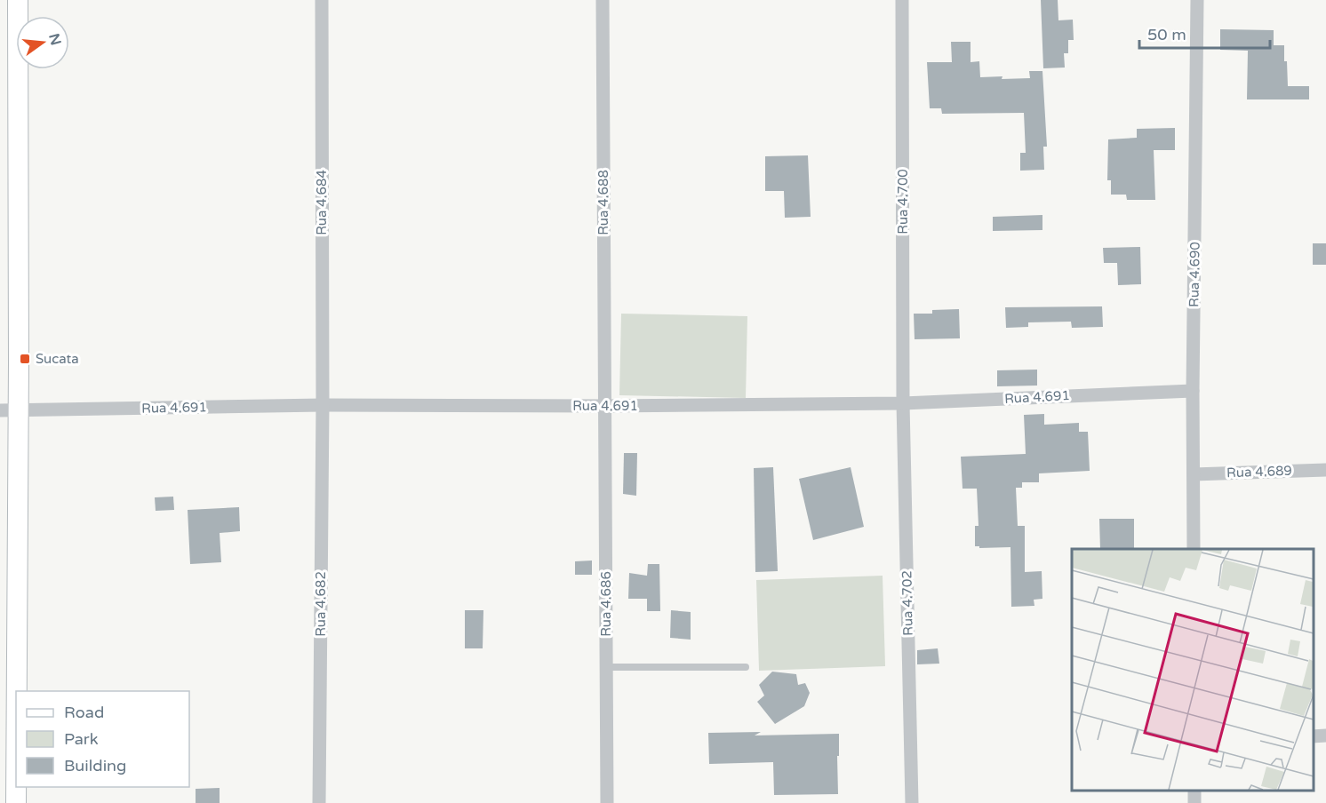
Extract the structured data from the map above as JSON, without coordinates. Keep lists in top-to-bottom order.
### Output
{
  "streets": {
    "street": [
      "Rua 4.700",
      "Rua 4.684",
      "Rua 4.688",
      "Rua 4.690",
      "Rua 4.691",
      "Rua 4.689",
      "Rua 4.702",
      "Rua 4.682",
      "Rua 4.686"
    ]
  },
  "crossings": [
    ["Rua 4.700", "Rua 4.691"],
    ["Rua 4.700", "Rua 4.702"],
    ["Rua 4.684", "Rua 4.691"],
    ["Rua 4.684", "Rua 4.682"],
    ["Rua 4.688", "Rua 4.691"],
    ["Rua 4.688", "Rua 4.686"],
    ["Rua 4.690", "Rua 4.691"],
    ["Rua 4.690", "Rua 4.689"],
    ["Rua 4.691", "Rua 4.702"],
    ["Rua 4.691", "Rua 4.682"],
    ["Rua 4.691", "Rua 4.686"]
  ],
  "places": {
    "transit": ["Sucata"]
  },
  "legend": ["Road", "Park", "Building"],
  "scale_bar": "50 m",
  "north": "right"
}
